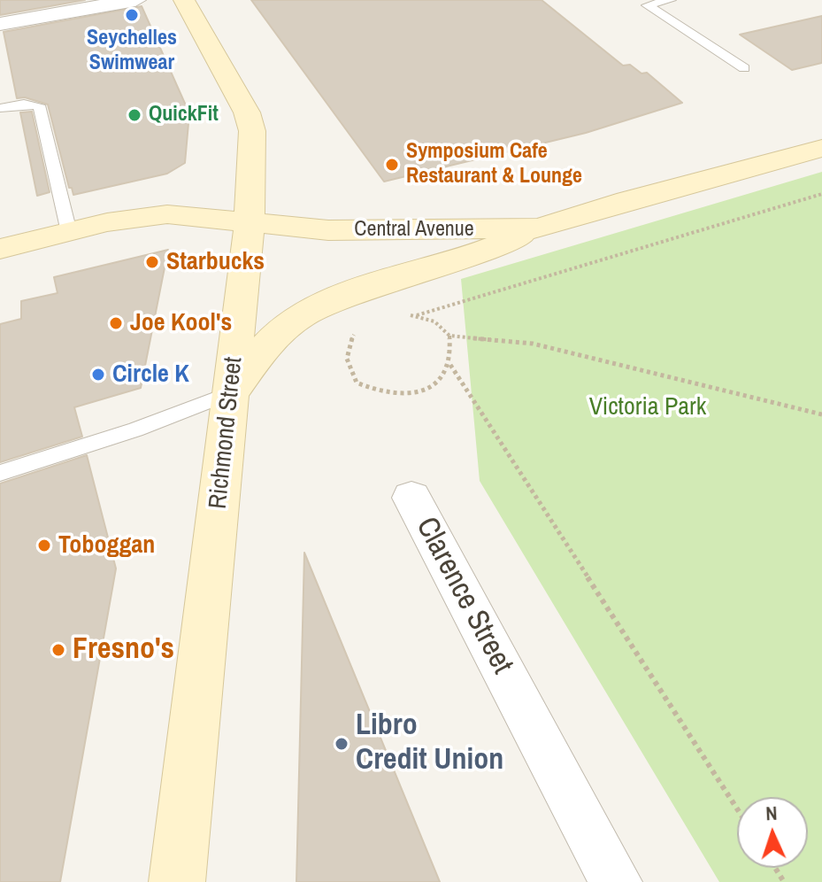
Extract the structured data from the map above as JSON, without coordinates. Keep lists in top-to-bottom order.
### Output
{
  "streets": {
    "street": ["Central Avenue", "Richmond Street", "Clarence Street"]
  },
  "crossings": [
    ["Central Avenue", "Richmond Street"]
  ],
  "parks": ["Victoria Park"],
  "places": [
    "Seychelles Swimwear",
    "QuickFit",
    "Symposium Cafe Restaurant & Lounge",
    "Starbucks",
    "Joe Kool's",
    "Circle K",
    "Toboggan",
    "Fresno's",
    "Libro Credit Union"
  ],
  "north": "top"
}
